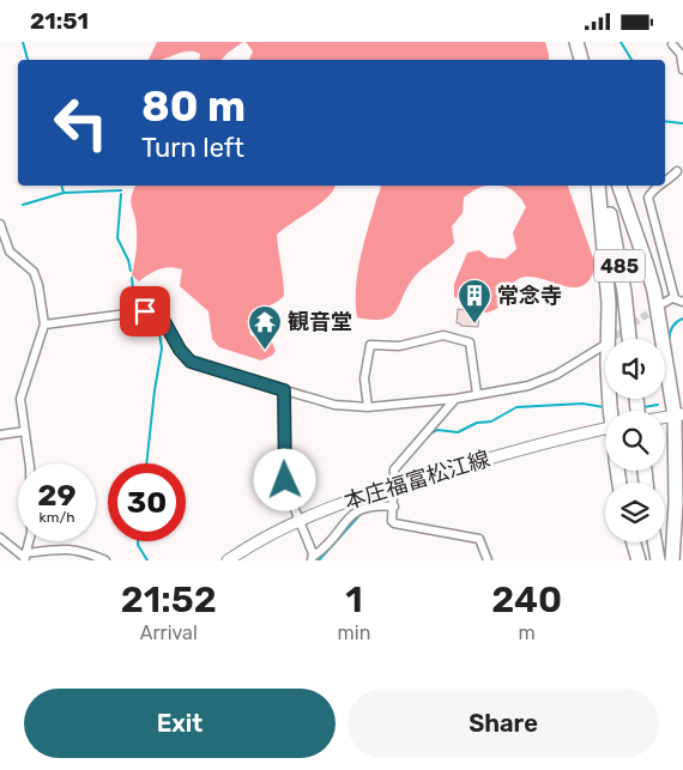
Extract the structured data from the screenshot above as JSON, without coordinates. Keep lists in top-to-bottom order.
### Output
{
  "streets": {
    "highway": ["485"],
    "main road": ["本庄福富松江線"]
  },
  "places": {
    "building": ["常念寺"],
    "temple": ["観音堂"]
  },
  "page": {
    "status": "21:51",
    "turn": ["80 m", "Turn left"],
    "speed": "29 km/h",
    "limit": "30",
    "eta": [
      "21:52",
      "Arrival",
      "1",
      "min",
      "240",
      "m"
    ],
    "buttons": ["Exit", "Share"]
  }
}
